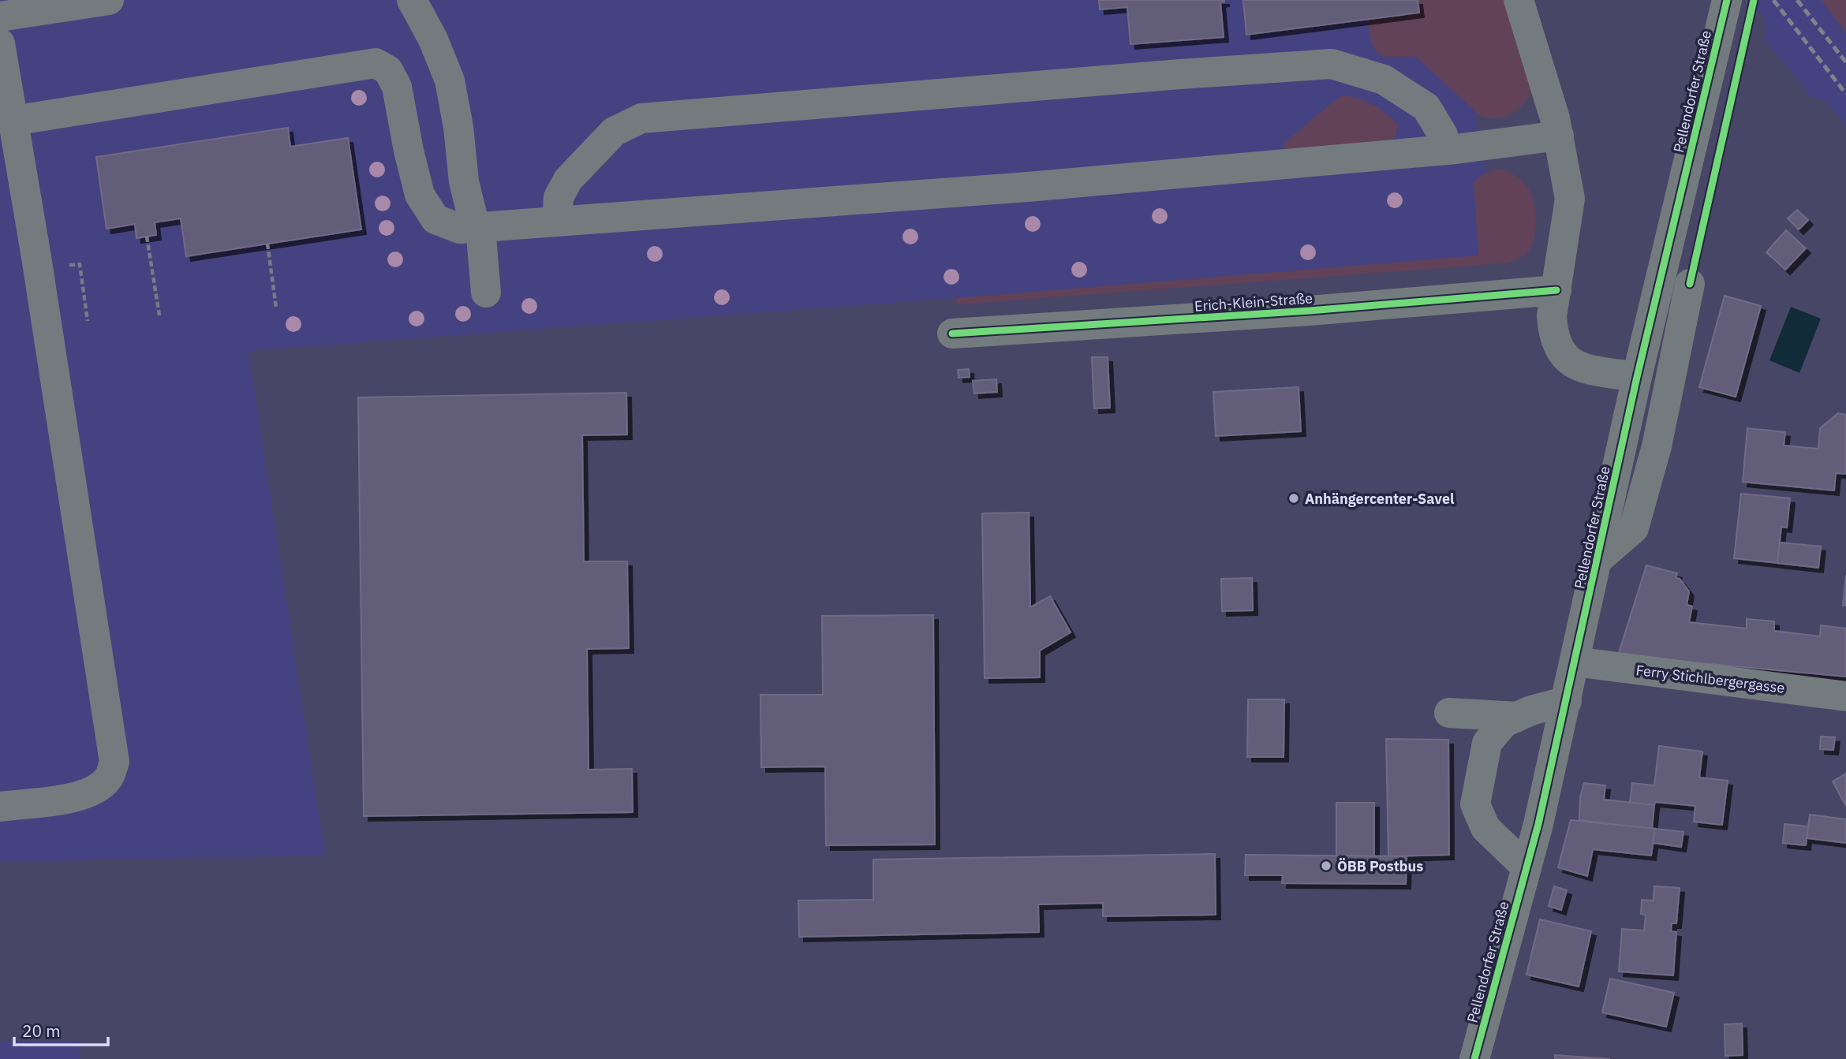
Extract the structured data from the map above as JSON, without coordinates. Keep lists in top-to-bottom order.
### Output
{
  "streets": {
    "street": ["Pellendorfer Straße", "Erich-Klein-Straße", "Ferry Stichlbergergasse"]
  },
  "crossings": [
    ["Pellendorfer Straße", "Ferry Stichlbergergasse"]
  ],
  "places": ["Anhängercenter-Savel", "ÖBB Postbus"],
  "scale_bar": "20 m"
}
